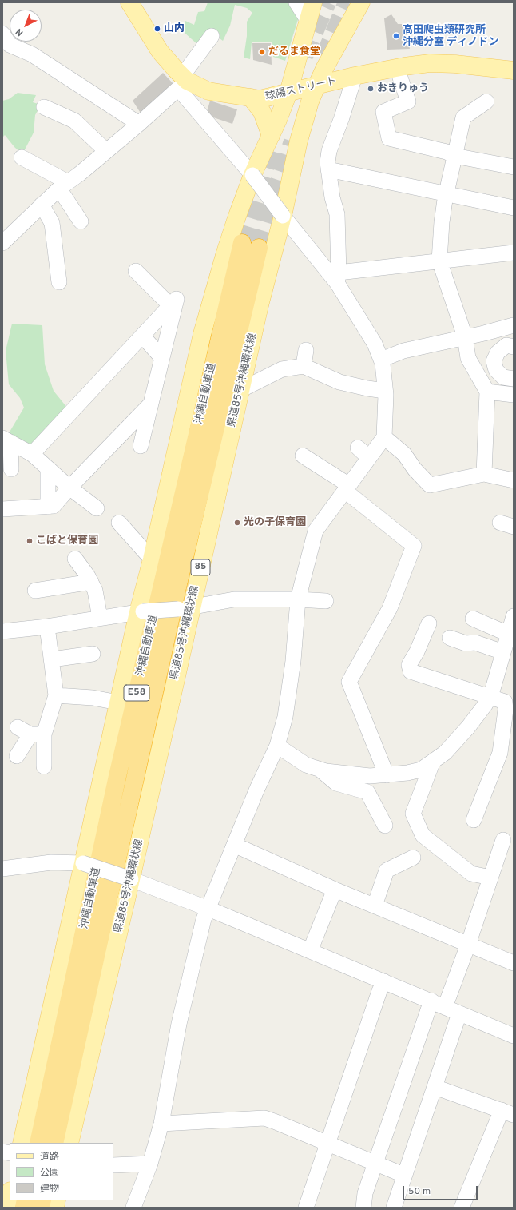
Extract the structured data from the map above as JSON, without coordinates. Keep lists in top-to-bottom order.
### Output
{
  "streets": {
    "highway": ["沖縄自動車道", "E58"],
    "main road": ["球陽ストリート", "県道85号沖縄環状線", "85"]
  },
  "crossings": [
    ["球陽ストリート", "県道85号沖縄環状線"]
  ],
  "places": [
    "山内",
    "高田爬虫類研究所 沖縄分室 ディノドン",
    "だるま食堂",
    "おきりゅう",
    "光の子保育園",
    "こばと保育園"
  ],
  "legend": ["道路", "公園", "建物"],
  "scale_bar": "50 m",
  "north": "bottom left"
}
